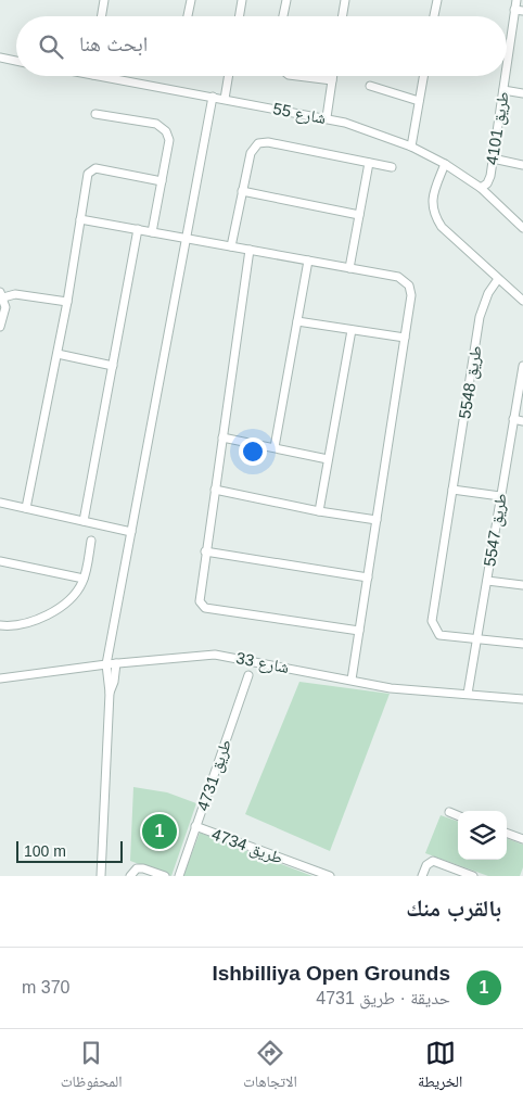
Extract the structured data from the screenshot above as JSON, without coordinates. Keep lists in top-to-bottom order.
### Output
{
  "streets": {
    "street": [
      "شارع 55",
      "طريق 4101",
      "طريق 5548",
      "طريق 5547",
      "شارع 33",
      "طريق 4731",
      "طريق 4734"
    ]
  },
  "crossings": [
    ["شارع 55", "طريق 4101"],
    ["طريق 5548", "طريق 5547"],
    ["طريق 5547", "شارع 33"],
    ["طريق 4731", "طريق 4734"]
  ],
  "scale_bar": "100 m",
  "page": {
    "search": "ابحث هنا",
    "pins": "1",
    "scale": "100 m",
    "heading": "بالقرب منك",
    "list": [
      {
        "mark": "1",
        "name": "Ishbilliya Open Grounds",
        "note": "حديقة · طريق 4731",
        "value": "370 m"
      }
    ],
    "nav": ["الخريطة", "الاتجاهات", "المحفوظات"]
  }
}
